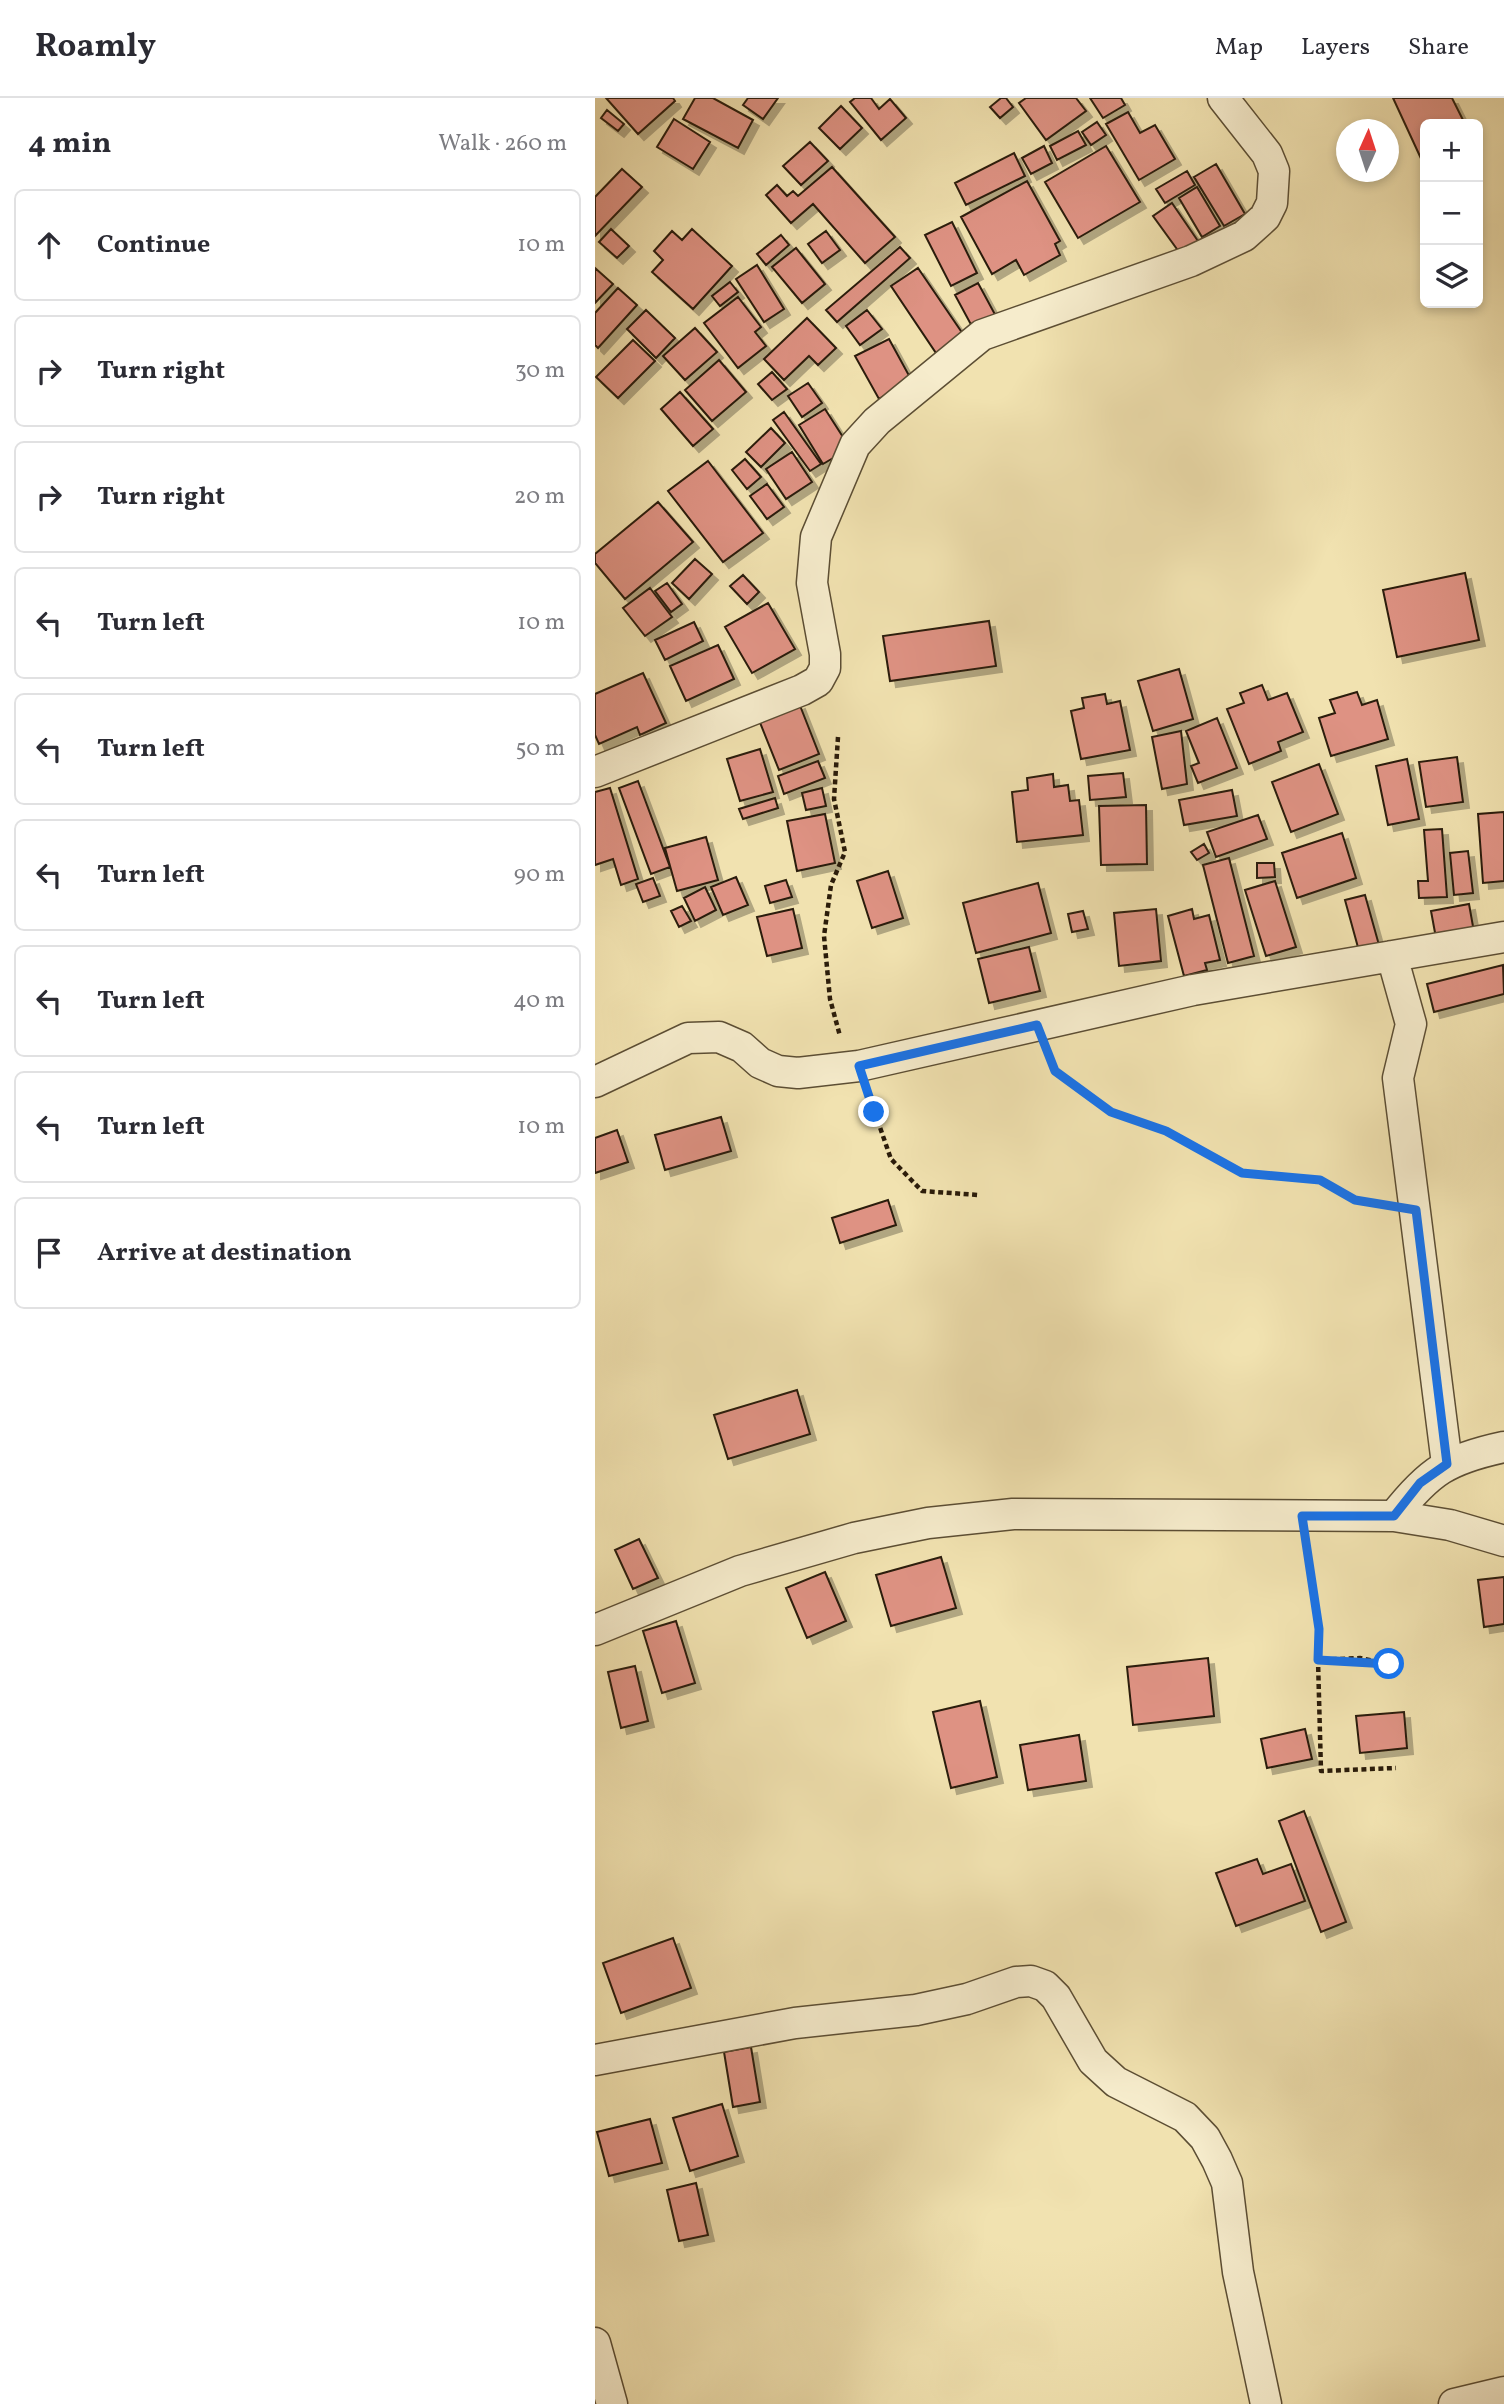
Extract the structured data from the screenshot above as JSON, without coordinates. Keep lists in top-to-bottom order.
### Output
{
  "north": "top",
  "page": {
    "header": "Roamly",
    "nav": ["Map", "Layers", "Share"],
    "heading": ["4 min", "Walk · 260 m"],
    "map_buttons": ["+", "−"],
    "list": [
      ["Continue", "10 m"],
      ["Turn right", "30 m"],
      ["Turn right", "20 m"],
      ["Turn left", "10 m"],
      ["Turn left", "50 m"],
      ["Turn left", "90 m"],
      ["Turn left", "40 m"],
      ["Turn left", "10 m"],
      "Arrive at destination"
    ]
  }
}
